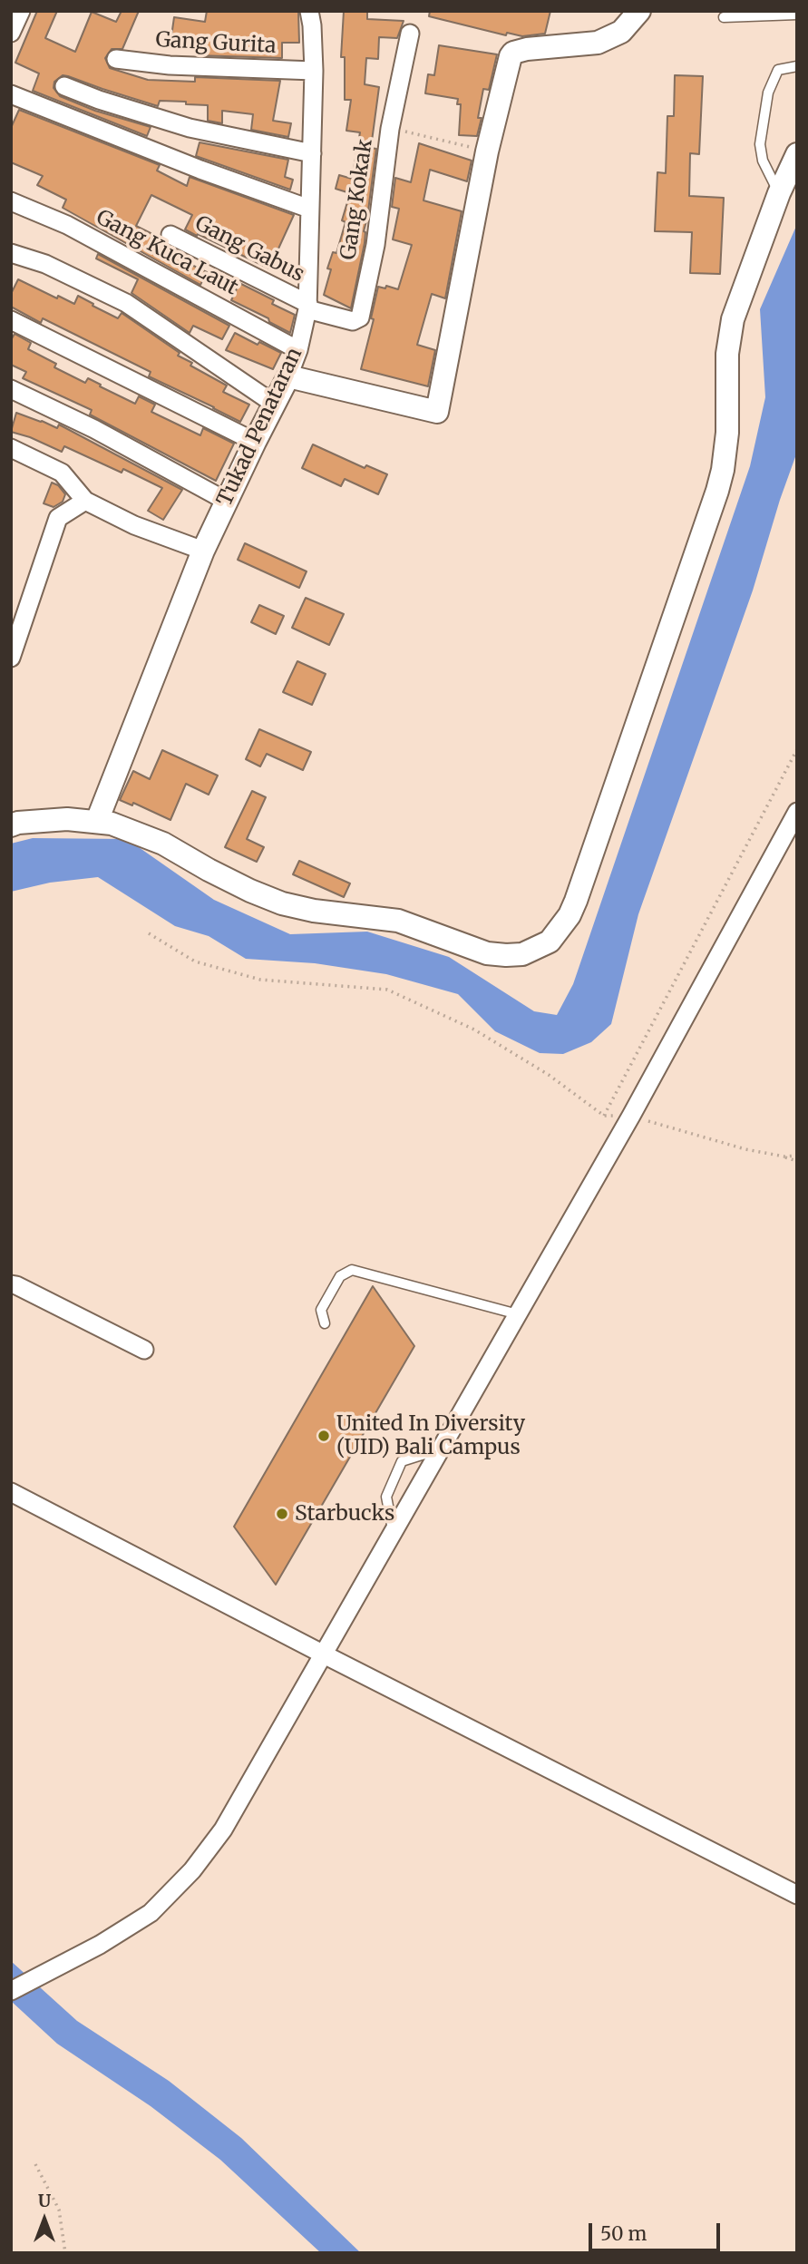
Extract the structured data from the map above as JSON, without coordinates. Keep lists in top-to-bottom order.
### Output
{
  "streets": {
    "street": [
      "Gang Gurita",
      "Gang Kokak",
      "Gang Gabus",
      "Gang Kuca Laut",
      "Tukad Penataran"
    ]
  },
  "crossings": [
    ["Gang Gurita", "Tukad Penataran"],
    ["Gang Kokak", "Gang Gabus"],
    ["Gang Kokak", "Tukad Penataran"],
    ["Gang Gabus", "Tukad Penataran"],
    ["Gang Kuca Laut", "Tukad Penataran"]
  ],
  "places": ["United In Diversity (UID) Bali Campus", "Starbucks"],
  "scale_bar": "50 m",
  "north": "top"
}
